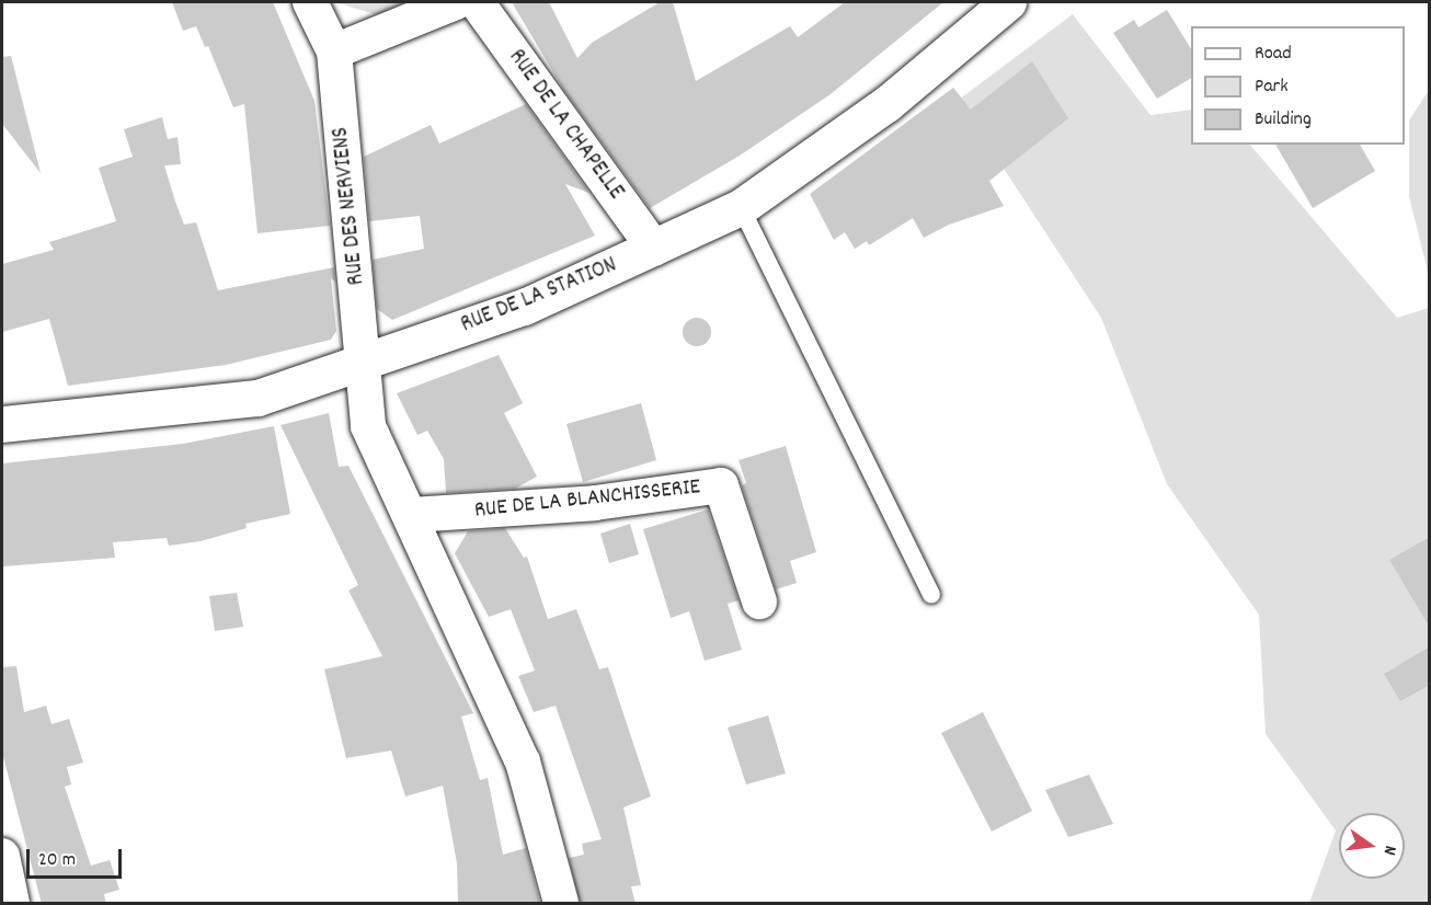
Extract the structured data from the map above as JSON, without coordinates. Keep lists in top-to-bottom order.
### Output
{
  "streets": {
    "main road": ["RUE DE LA STATION"],
    "street": ["RUE DE LA CHAPELLE", "RUE DES NERVIENS", "RUE DE LA BLANCHISSERIE"]
  },
  "crossings": [
    ["RUE DE LA CHAPELLE", "RUE DE LA STATION"],
    ["RUE DES NERVIENS", "RUE DE LA STATION"]
  ],
  "legend": ["Road", "Park", "Building"],
  "scale_bar": "20 m",
  "north": "right"
}
